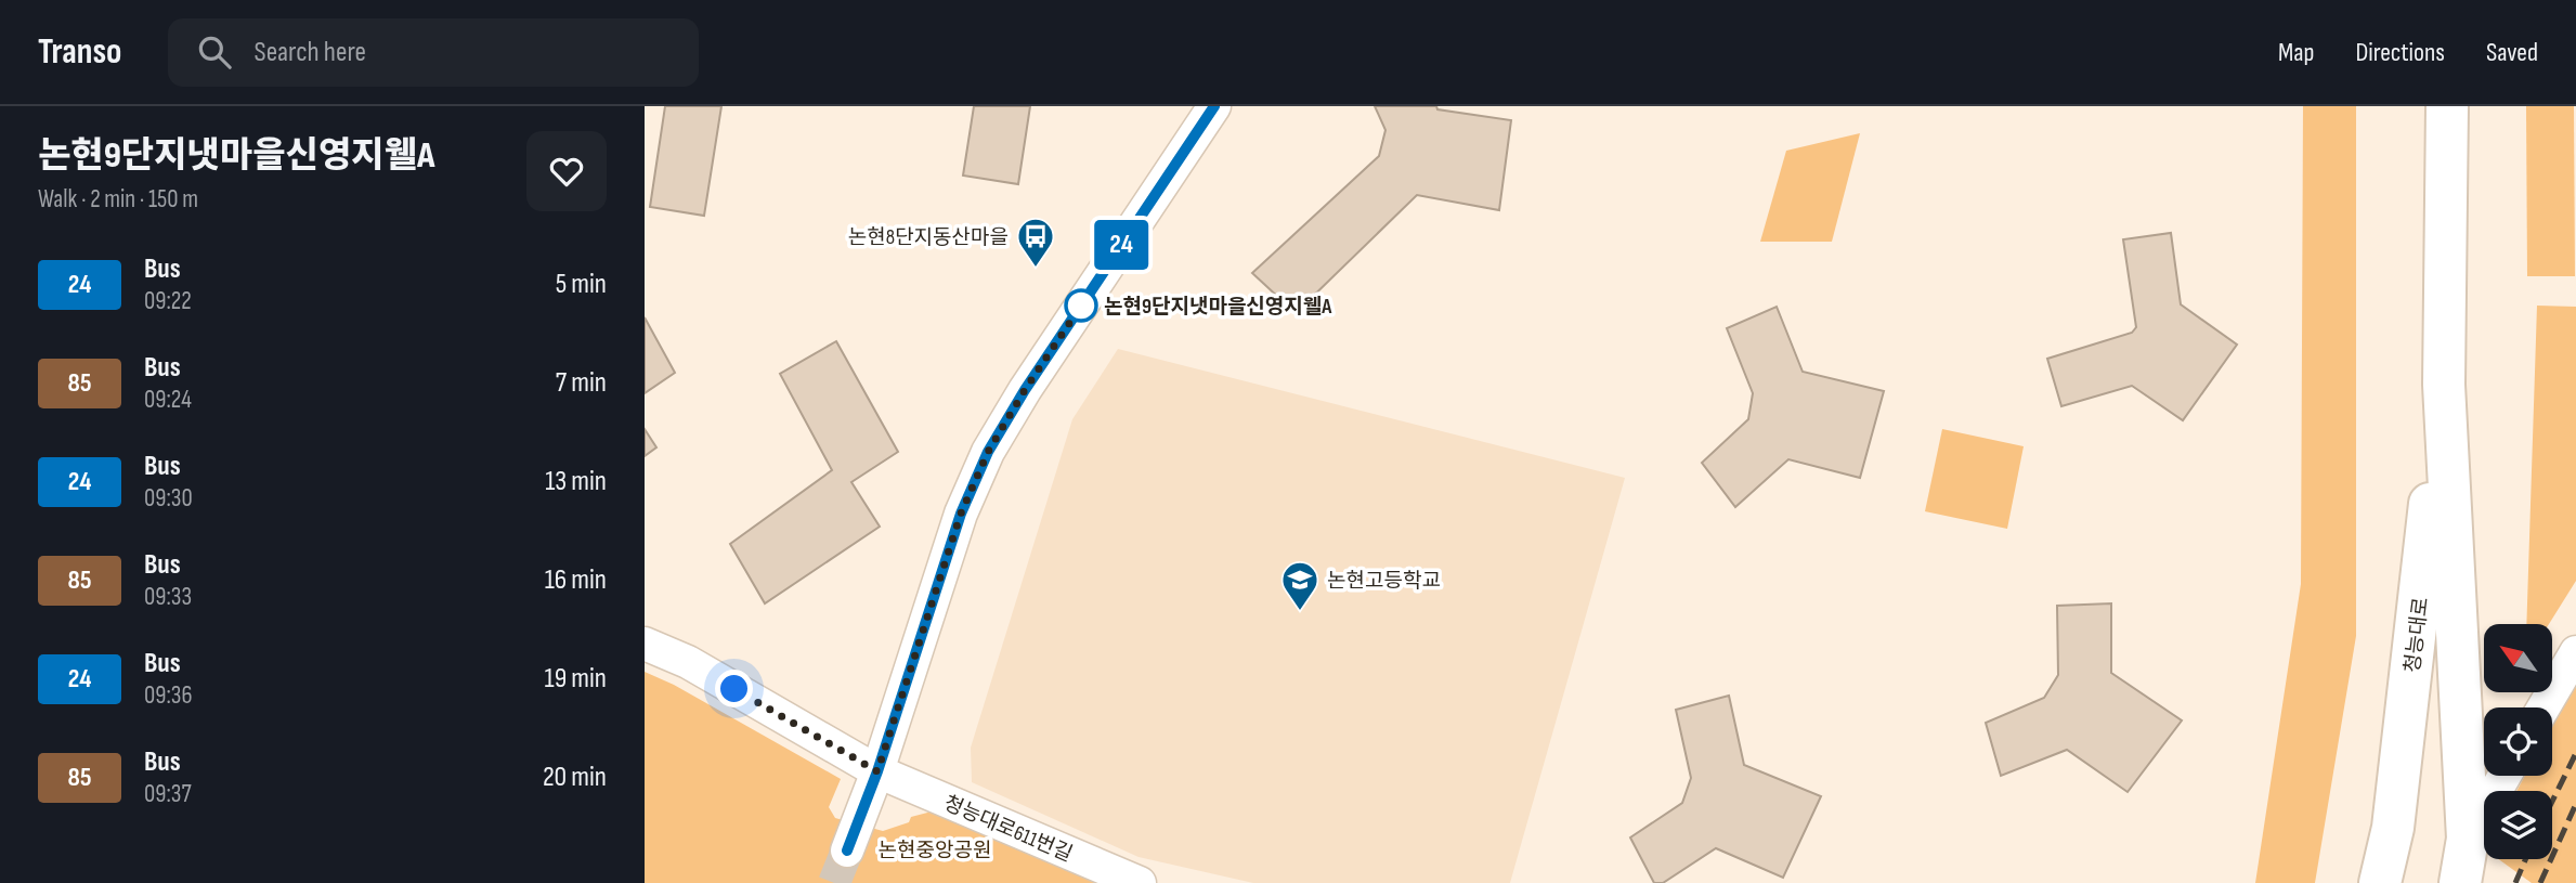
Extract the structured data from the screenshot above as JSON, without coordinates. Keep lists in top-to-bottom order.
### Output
{
  "streets": {
    "main road": ["청능대로"],
    "street": ["청능대로611번길"]
  },
  "parks": ["논현중앙공원"],
  "places": {
    "bus stop": ["논현8단지동산마을"],
    "other": ["논현9단지냇마을신영지웰A"],
    "school or university": ["논현고등학교"]
  },
  "lines": ["bus line 24"],
  "north": "top left",
  "page": {
    "header": "Transo",
    "search": "Search here",
    "nav": ["Map", "Directions", "Saved"],
    "heading": ["논현9단지냇마을신영지웰A", "Walk · 2 min · 150 m"],
    "on_map": "24",
    "list": [
      {
        "mark": "24",
        "name": "Bus",
        "note": "09:22",
        "value": "5 min"
      },
      {
        "mark": "85",
        "name": "Bus",
        "note": "09:24",
        "value": "7 min"
      },
      {
        "mark": "24",
        "name": "Bus",
        "note": "09:30",
        "value": "13 min"
      },
      {
        "mark": "85",
        "name": "Bus",
        "note": "09:33",
        "value": "16 min"
      },
      {
        "mark": "24",
        "name": "Bus",
        "note": "09:36",
        "value": "19 min"
      },
      {
        "mark": "85",
        "name": "Bus",
        "note": "09:37",
        "value": "20 min"
      }
    ]
  }
}
